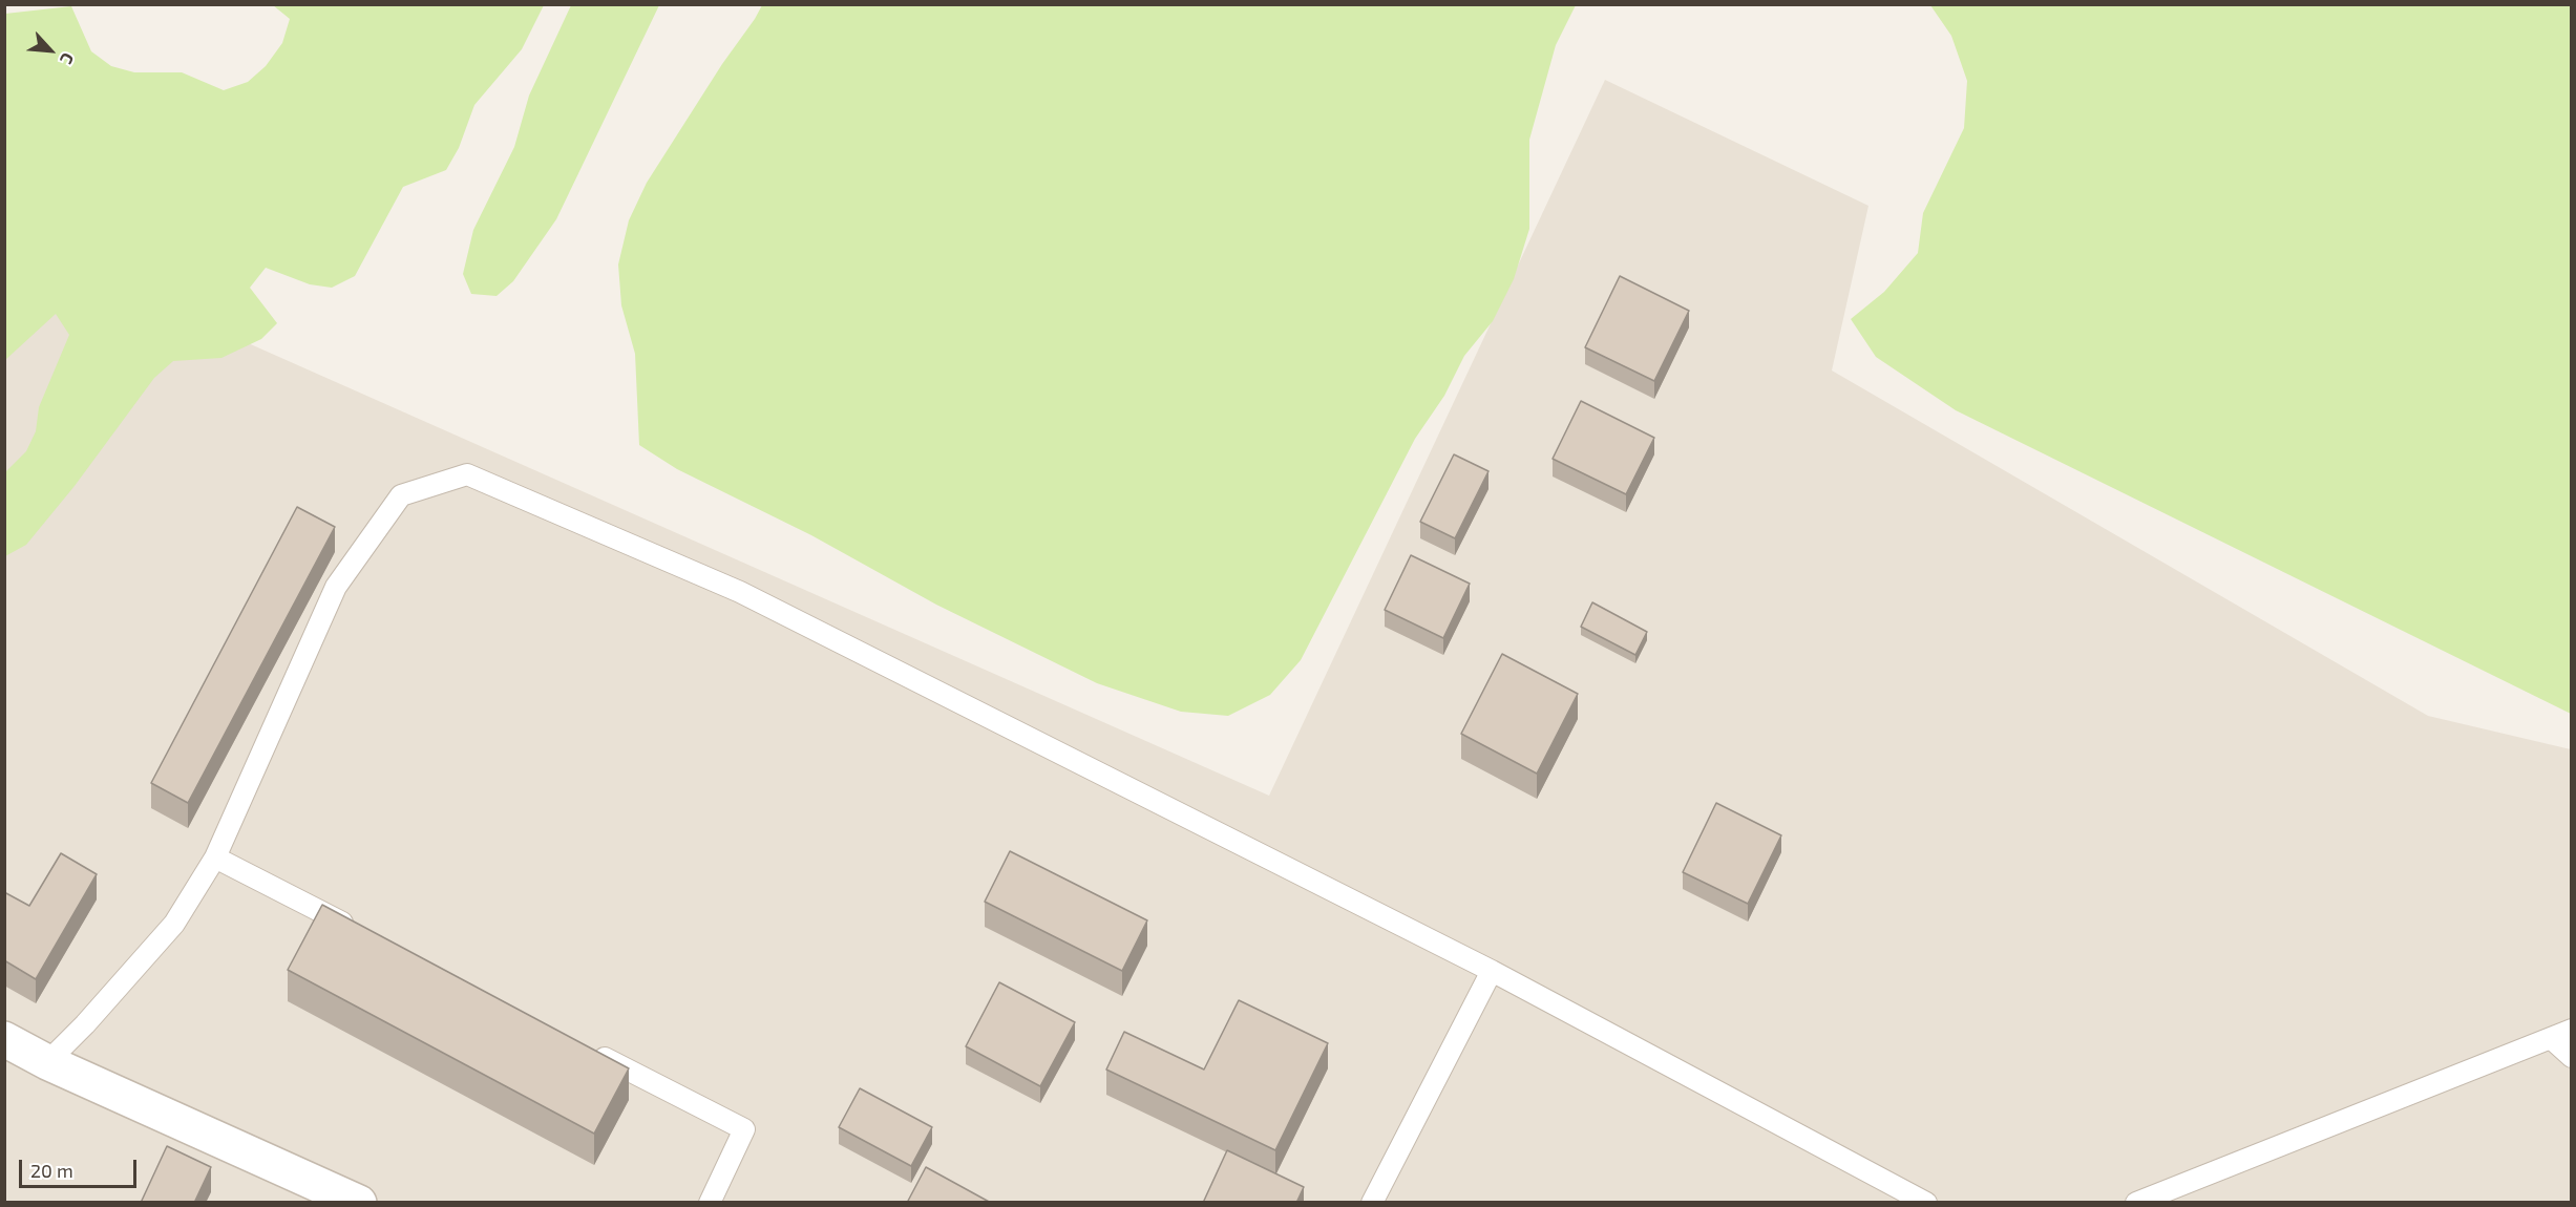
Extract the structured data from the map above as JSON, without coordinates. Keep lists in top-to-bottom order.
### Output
{
  "scale_bar": "20 m",
  "north": "bottom right"
}
